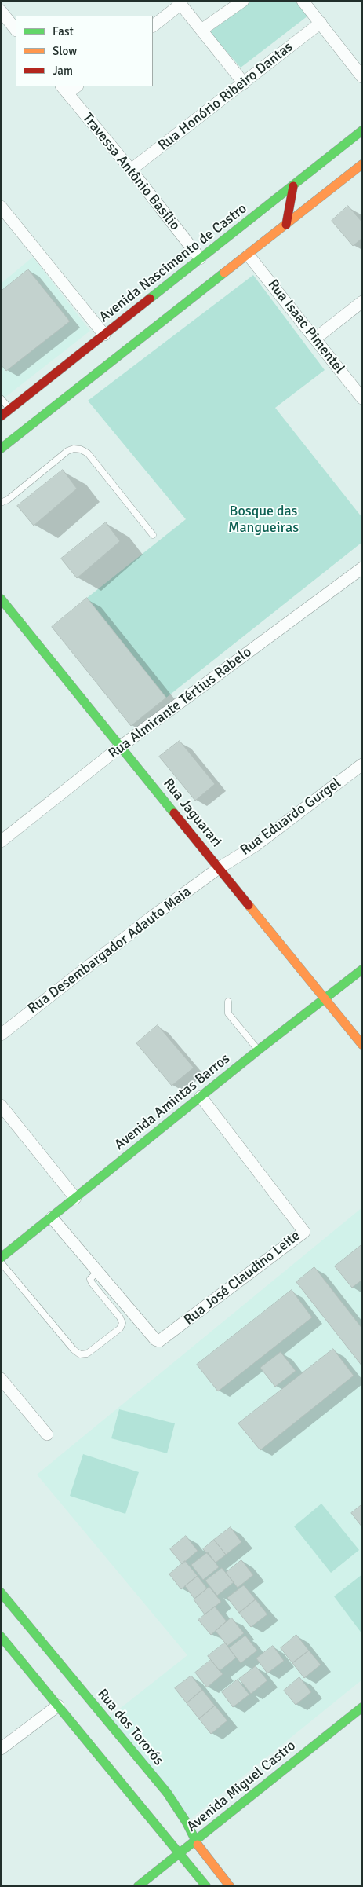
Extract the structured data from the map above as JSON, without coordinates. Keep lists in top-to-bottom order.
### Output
{
  "streets": {
    "main road": [
      "Avenida Nascimento de Castro",
      "Rua Jaguarari",
      "Avenida Amintas Barros",
      "Rua dos Tororós",
      "Avenida Miguel Castro"
    ],
    "street": [
      "Rua Honório Ribeiro Dantas",
      "Travessa Antônio Basílio",
      "Rua Isaac Pimentel",
      "Rua Almirante Tértius Rabelo",
      "Rua Eduardo Gurgel",
      "Rua Desembargador Adauto Maia",
      "Rua José Claudino Leite"
    ]
  },
  "crossings": [
    ["Rua Honório Ribeiro Dantas", "Travessa Antônio Basílio"],
    ["Travessa Antônio Basílio", "Avenida Nascimento de Castro"],
    ["Rua Almirante Tértius Rabelo", "Rua Jaguarari"],
    ["Rua Jaguarari", "Rua Eduardo Gurgel"],
    ["Rua Jaguarari", "Rua Desembargador Adauto Maia"],
    ["Rua Jaguarari", "Avenida Amintas Barros"],
    ["Rua Eduardo Gurgel", "Rua Desembargador Adauto Maia"],
    ["Avenida Amintas Barros", "Rua José Claudino Leite"],
    ["Rua dos Tororós", "Avenida Miguel Castro"]
  ],
  "parks": ["Bosque das Mangueiras"],
  "legend": ["Fast", "Slow", "Jam"]
}
